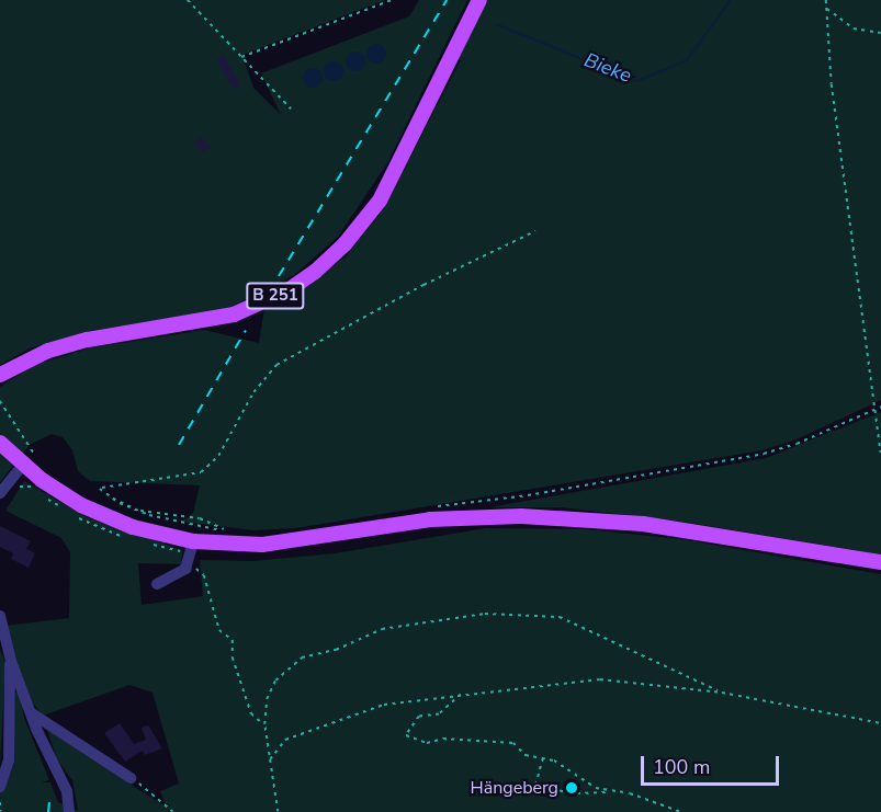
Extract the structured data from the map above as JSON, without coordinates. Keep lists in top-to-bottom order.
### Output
{
  "streets": {
    "main road": ["B 251"]
  },
  "water": ["Bieke"],
  "places": ["Hängeberg"],
  "scale_bar": "100 m"
}
